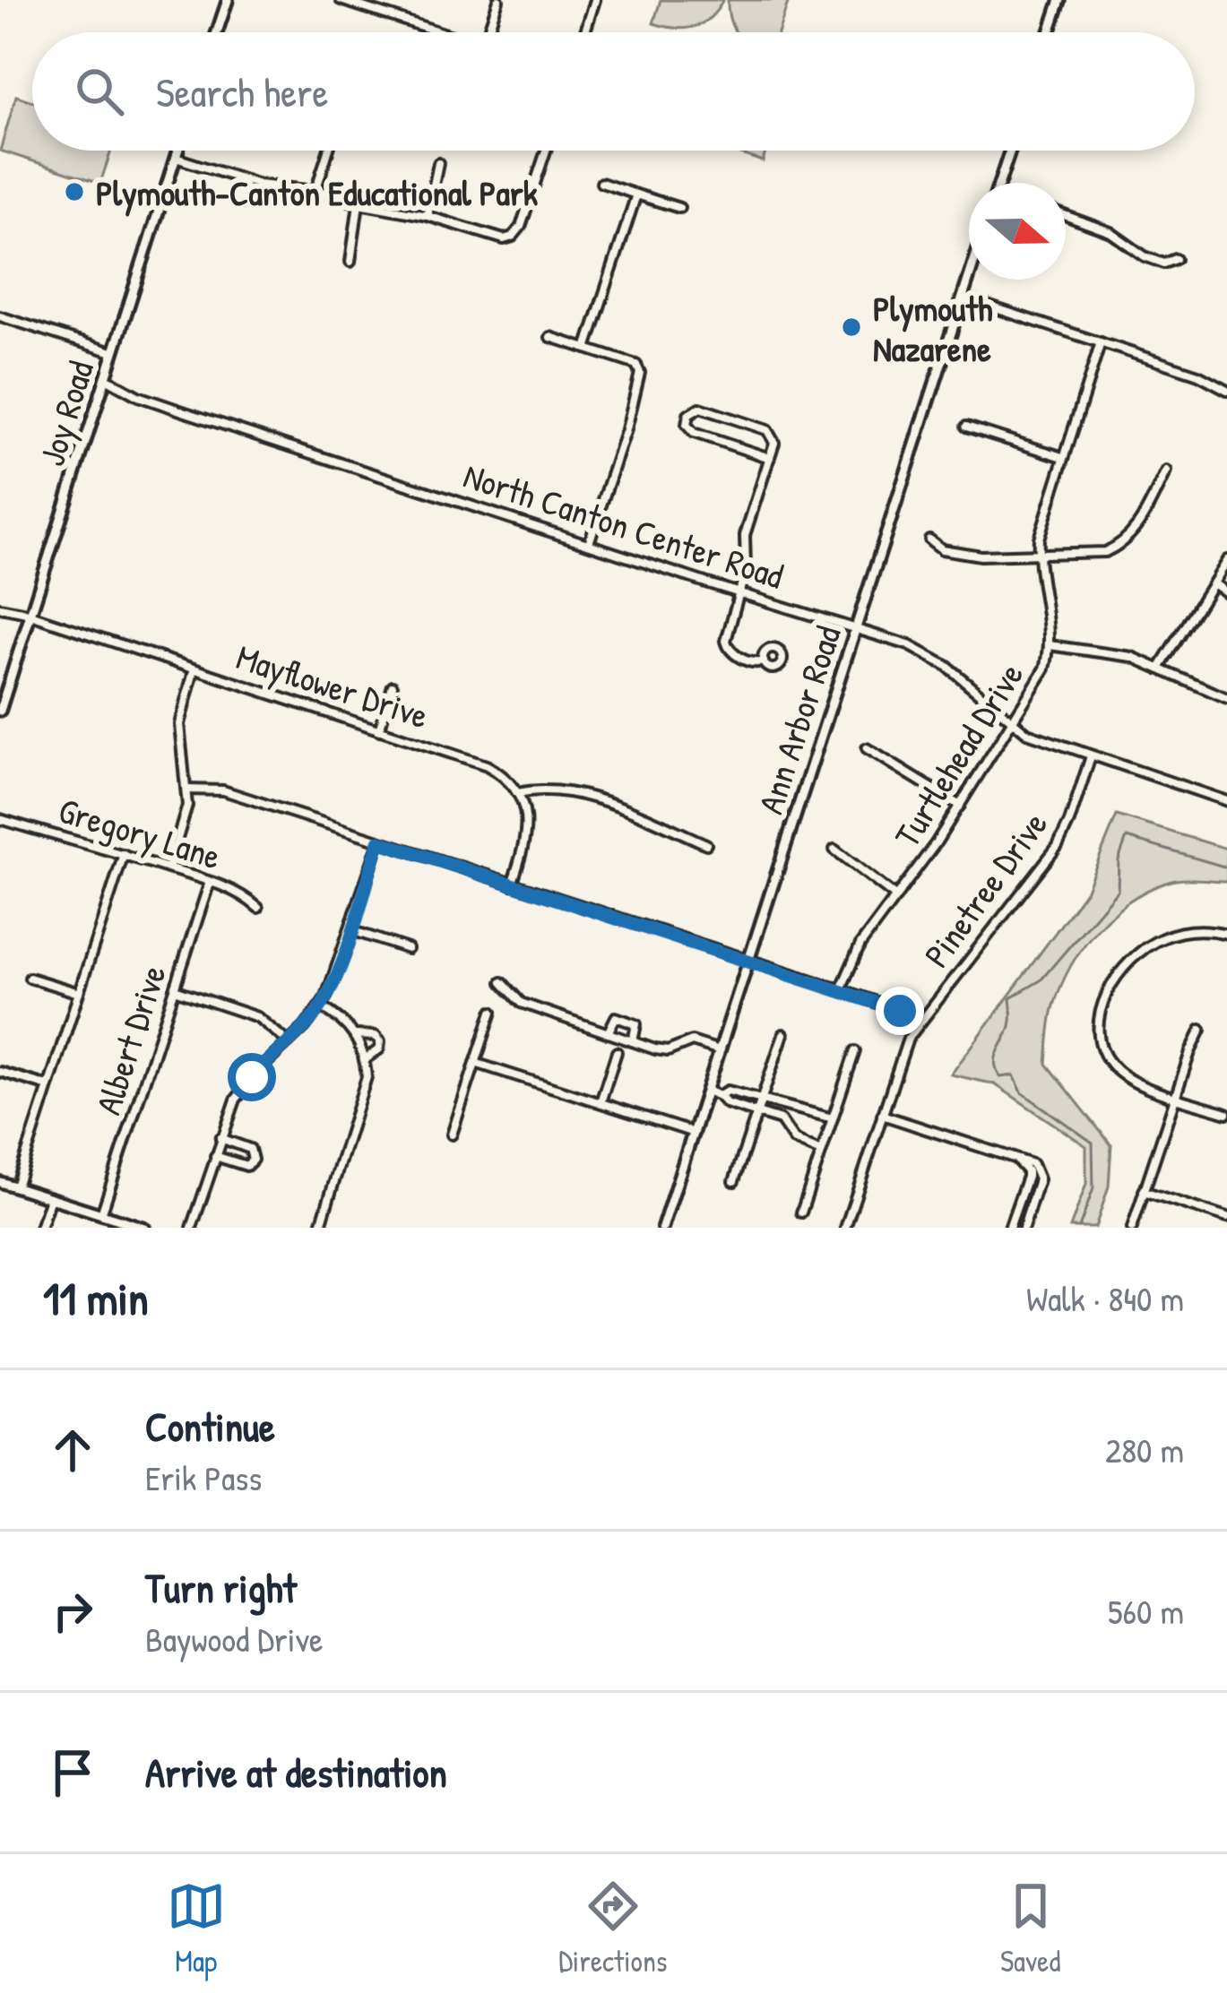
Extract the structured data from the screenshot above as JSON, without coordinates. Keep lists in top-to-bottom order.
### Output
{
  "streets": {
    "main road": ["Joy Road", "Ann Arbor Road"],
    "street": [
      "North Canton Center Road",
      "Mayflower Drive",
      "Turtlehead Drive",
      "Gregory Lane",
      "Pinetree Drive",
      "Albert Drive"
    ]
  },
  "crossings": [
    ["Joy Road", "North Canton Center Road"],
    ["Joy Road", "Mayflower Drive"],
    ["North Canton Center Road", "Ann Arbor Road"],
    ["North Canton Center Road", "Turtlehead Drive"],
    ["North Canton Center Road", "Pinetree Drive"],
    ["Gregory Lane", "Albert Drive"]
  ],
  "places": ["Plymouth-Canton Educational Park", "Plymouth Nazarene"],
  "north": "right",
  "page": {
    "search": "Search here",
    "heading": ["11 min", "Walk · 840 m"],
    "list": [
      ["Continue", "Erik Pass", "280 m"],
      ["Turn right", "Baywood Drive", "560 m"],
      "Arrive at destination"
    ],
    "nav": ["Map", "Directions", "Saved"]
  }
}
